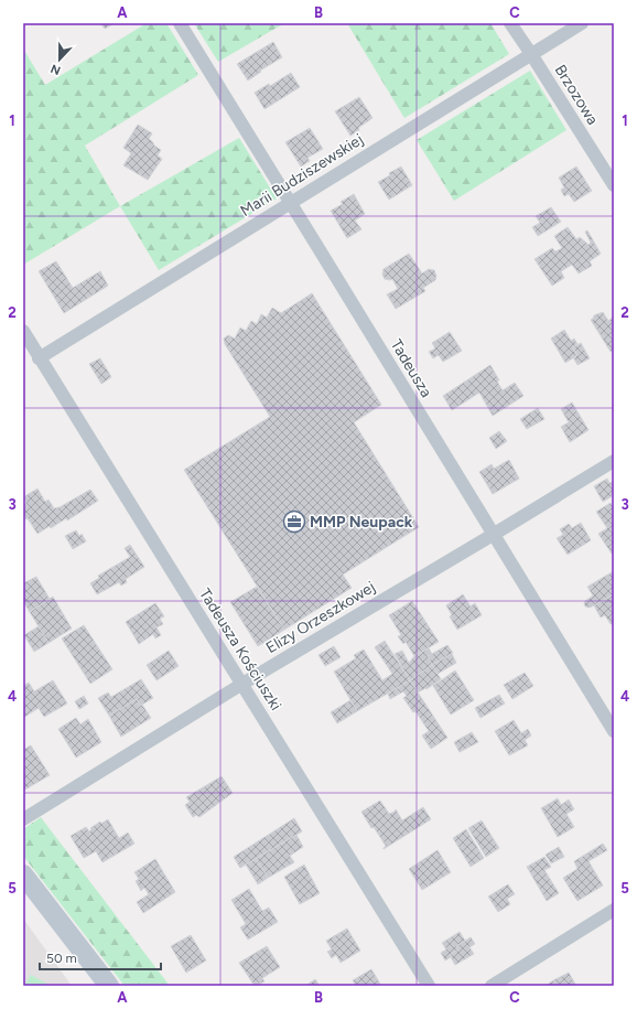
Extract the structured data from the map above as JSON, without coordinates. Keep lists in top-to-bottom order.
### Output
{
  "streets": {
    "street": [
      "Brzozowa",
      "Marii Budziszewskiej",
      "Tadeusza",
      "Elizy Orzeszkowej",
      "Tadeusza Kościuszki"
    ]
  },
  "crossings": [
    ["Brzozowa", "Marii Budziszewskiej"],
    ["Marii Budziszewskiej", "Tadeusza"],
    ["Marii Budziszewskiej", "Tadeusza Kościuszki"],
    ["Tadeusza", "Elizy Orzeszkowej"],
    ["Elizy Orzeszkowej", "Tadeusza Kościuszki"]
  ],
  "places": {
    "office": ["MMP Neupack"]
  },
  "scale_bar": "50 m",
  "north": "bottom",
  "grid": {
    "columns": ["A", "B", "C"],
    "rows": [
      "1",
      "2",
      "3",
      "4",
      "5"
    ]
  }
}
